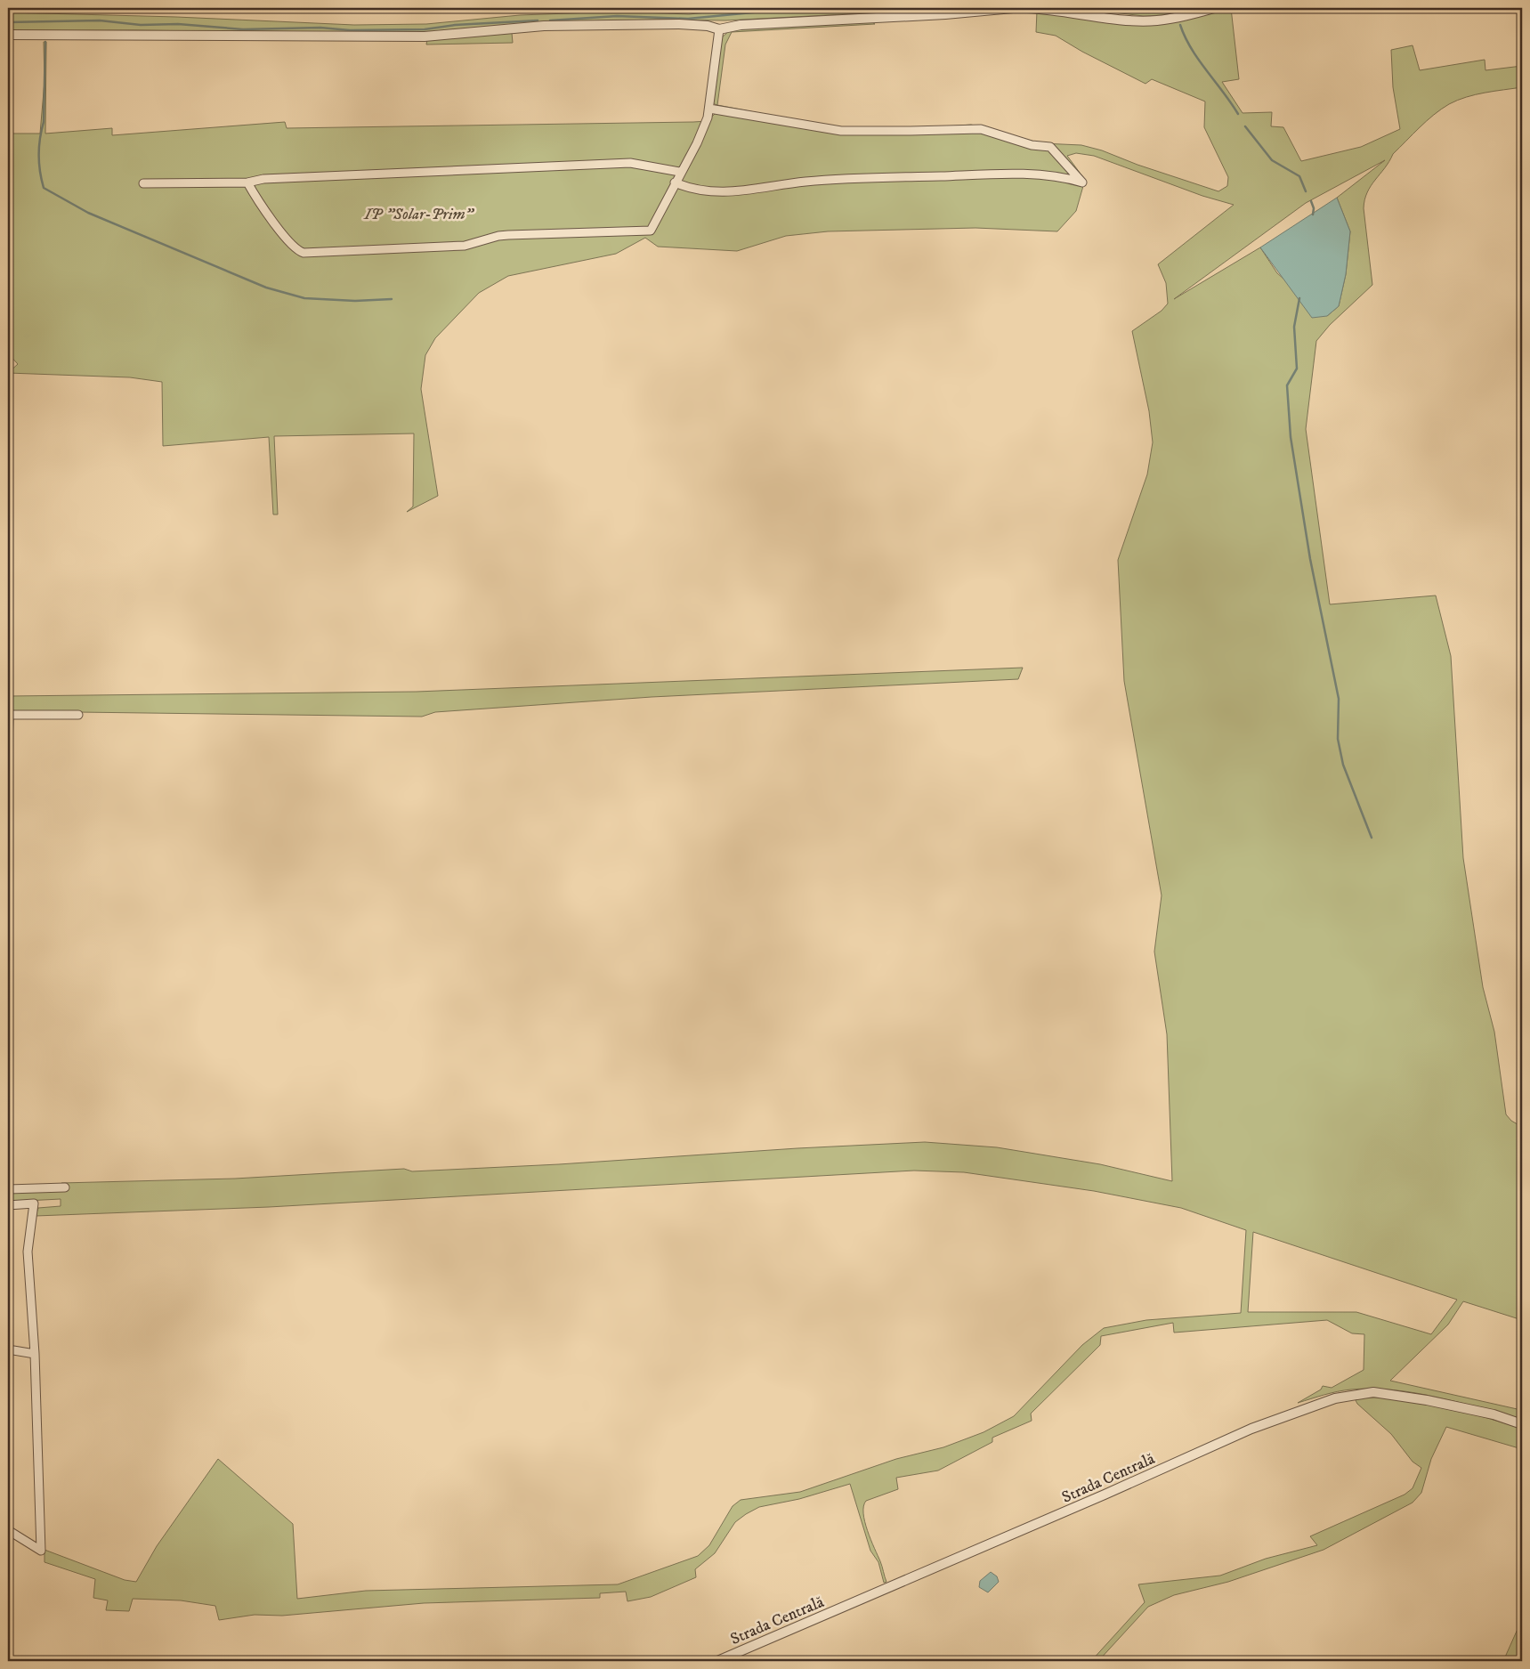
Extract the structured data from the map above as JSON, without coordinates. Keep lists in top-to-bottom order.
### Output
{
  "streets": {
    "street": ["Strada Centrală"]
  },
  "parks": ["IP \"Solar-Prim\""]
}
